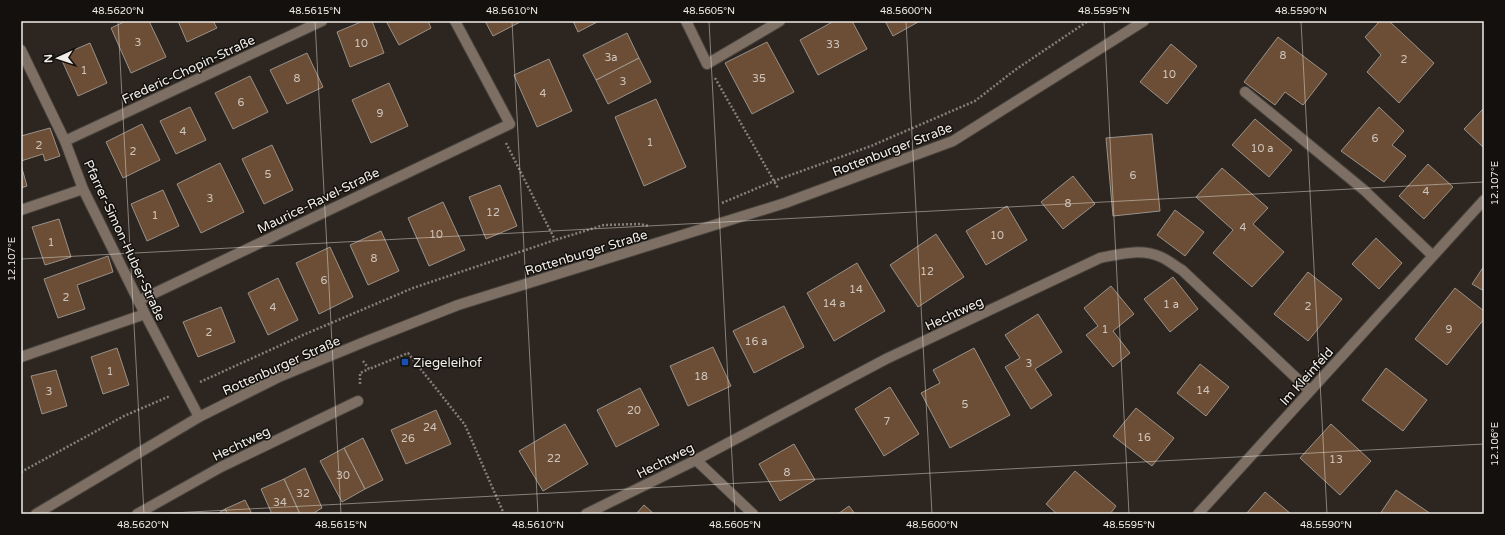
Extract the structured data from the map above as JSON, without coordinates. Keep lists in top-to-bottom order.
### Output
{
  "streets": {
    "street": [
      "Frederic-Chopin-Straße",
      "Rottenburger Straße",
      "Maurice-Ravel-Straße",
      "Pfarrer-Simon-Huber-Straße",
      "Hechtweg",
      "Im Kleinfeld"
    ]
  },
  "crossings": [
    ["Frederic-Chopin-Straße", "Pfarrer-Simon-Huber-Straße"],
    ["Rottenburger Straße", "Pfarrer-Simon-Huber-Straße"],
    ["Maurice-Ravel-Straße", "Pfarrer-Simon-Huber-Straße"],
    ["Hechtweg", "Im Kleinfeld"]
  ],
  "places": {
    "transit": ["Ziegeleihof"]
  },
  "house_numbers": [
    "3",
    "10",
    "33",
    "8",
    "3a",
    "2",
    "1",
    "10",
    "8",
    "35",
    "3",
    "4",
    "6",
    "9",
    "4",
    "6",
    "1",
    "2",
    "10 a",
    "2",
    "5",
    "6",
    "4",
    "3",
    "8",
    "12",
    "1",
    "4",
    "10",
    "10",
    "1",
    "8",
    "12",
    "6",
    "14",
    "2",
    "14 a",
    "1 a",
    "2",
    "4",
    "1",
    "9",
    "2",
    "16 a",
    "3",
    "1",
    "18",
    "14",
    "3",
    "5",
    "20",
    "7",
    "24",
    "16",
    "26",
    "22",
    "13",
    "8",
    "30",
    "32",
    "34"
  ],
  "north": "left",
  "coordinates": [
    "48.5620°N",
    "48.5615°N",
    "48.5610°N",
    "48.5605°N",
    "48.5600°N",
    "48.5595°N",
    "48.5590°N",
    "12.107°E",
    "12.106°E"
  ]
}
